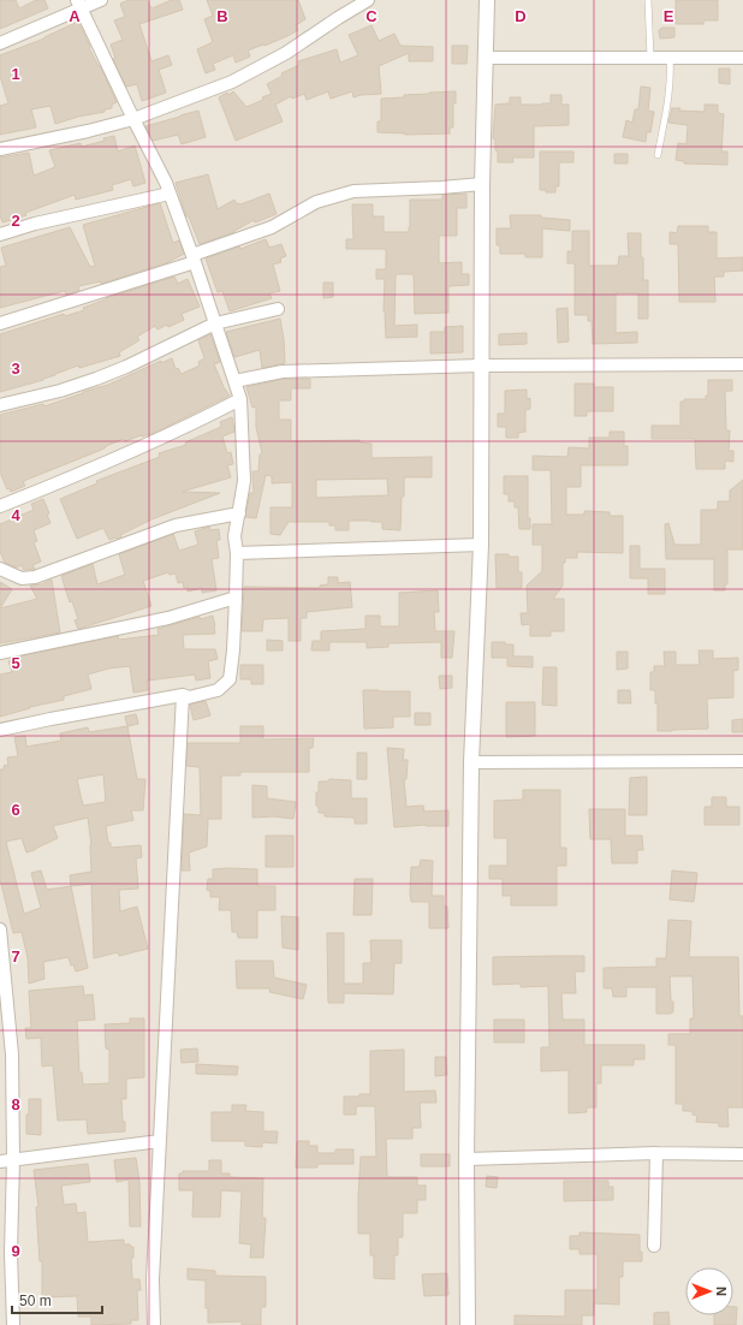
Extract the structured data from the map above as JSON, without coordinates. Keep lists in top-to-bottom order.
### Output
{
  "scale_bar": "50 m",
  "north": "right",
  "grid": {
    "columns": [
      "A",
      "B",
      "C",
      "D",
      "E"
    ],
    "rows": [
      "1",
      "2",
      "3",
      "4",
      "5",
      "6",
      "7",
      "8",
      "9"
    ]
  }
}
